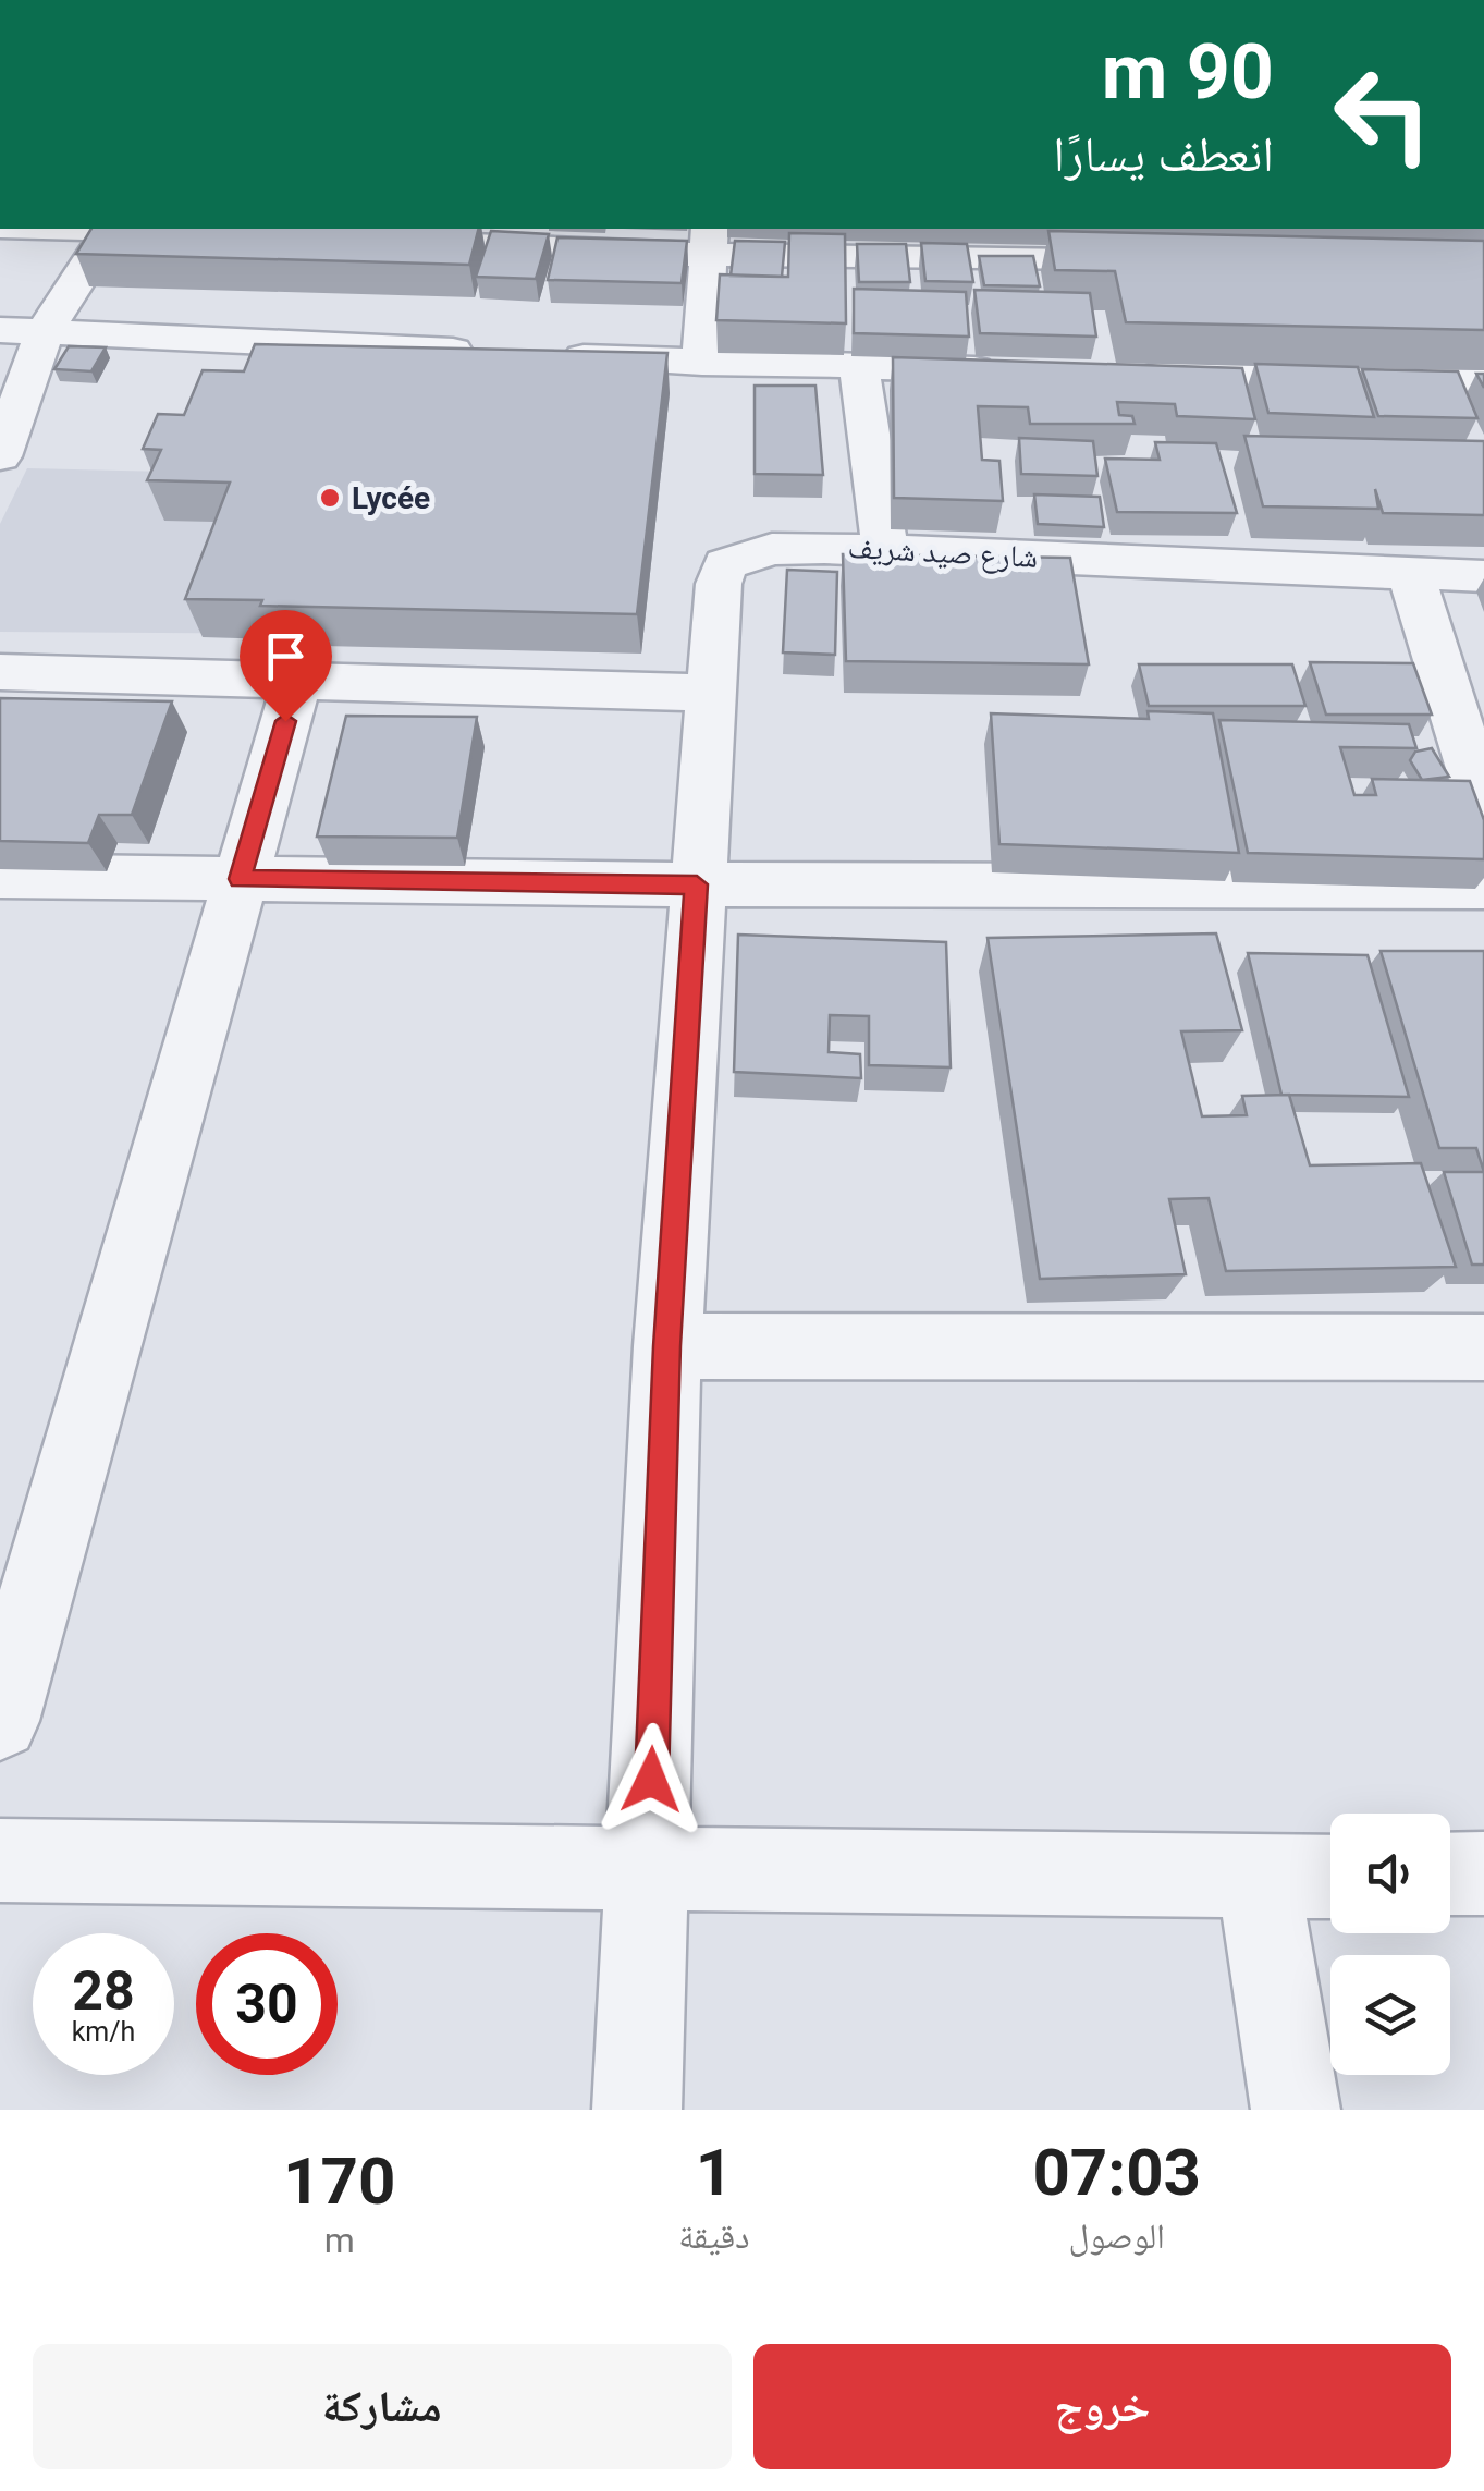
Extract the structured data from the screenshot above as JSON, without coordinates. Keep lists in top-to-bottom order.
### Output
{
  "streets": {
    "street": ["شارع صيد شريف"]
  },
  "places": ["Lycée"],
  "page": {
    "turn": ["90 m", "انعطف يسارًا"],
    "speed": "28 km/h",
    "limit": "30",
    "eta": [
      "07:03",
      "الوصول",
      "1",
      "دقيقة",
      "170",
      "m"
    ],
    "buttons": ["خروج", "مشاركة"]
  }
}
